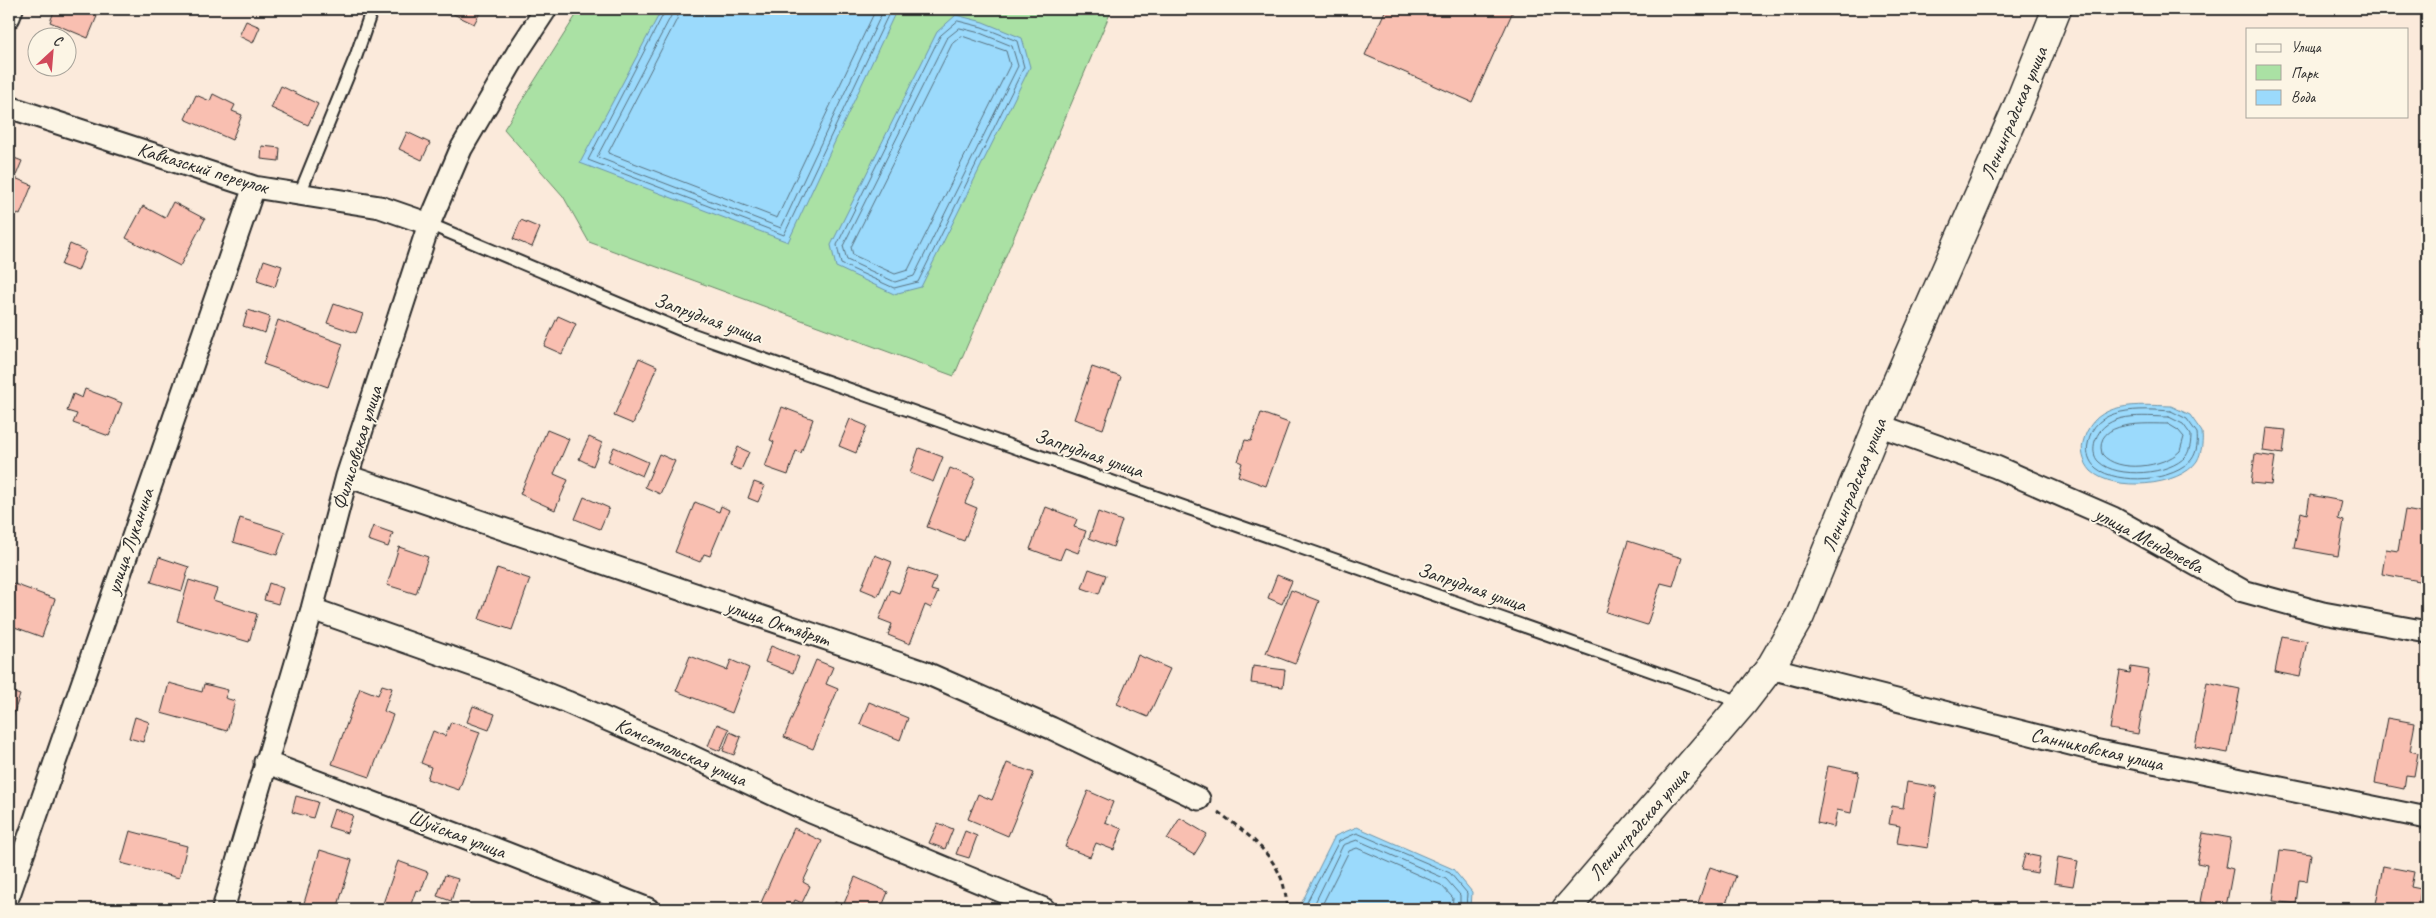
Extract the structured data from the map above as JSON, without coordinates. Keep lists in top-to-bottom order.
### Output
{
  "streets": {
    "street": [
      "Ленинградская улица",
      "Кавказский переулок",
      "Филисовская улица",
      "улица Менделеева",
      "улица Луканина",
      "улица Октябрят",
      "Санниковская улица",
      "Комсомольская улица",
      "Шуйская улица"
    ],
    "lane": ["Запрудная улица"]
  },
  "crossings": [
    ["Ленинградская улица", "Запрудная улица"],
    ["Ленинградская улица", "улица Менделеева"],
    ["Ленинградская улица", "Санниковская улица"],
    ["Кавказский переулок", "Запрудная улица"],
    ["Кавказский переулок", "Филисовская улица"],
    ["Кавказский переулок", "улица Луканина"],
    ["Запрудная улица", "Филисовская улица"],
    ["Филисовская улица", "улица Октябрят"],
    ["Филисовская улица", "Комсомольская улица"],
    ["Филисовская улица", "Шуйская улица"]
  ],
  "legend": ["Улица", "Парк", "Вода"],
  "north": "top right"
}
